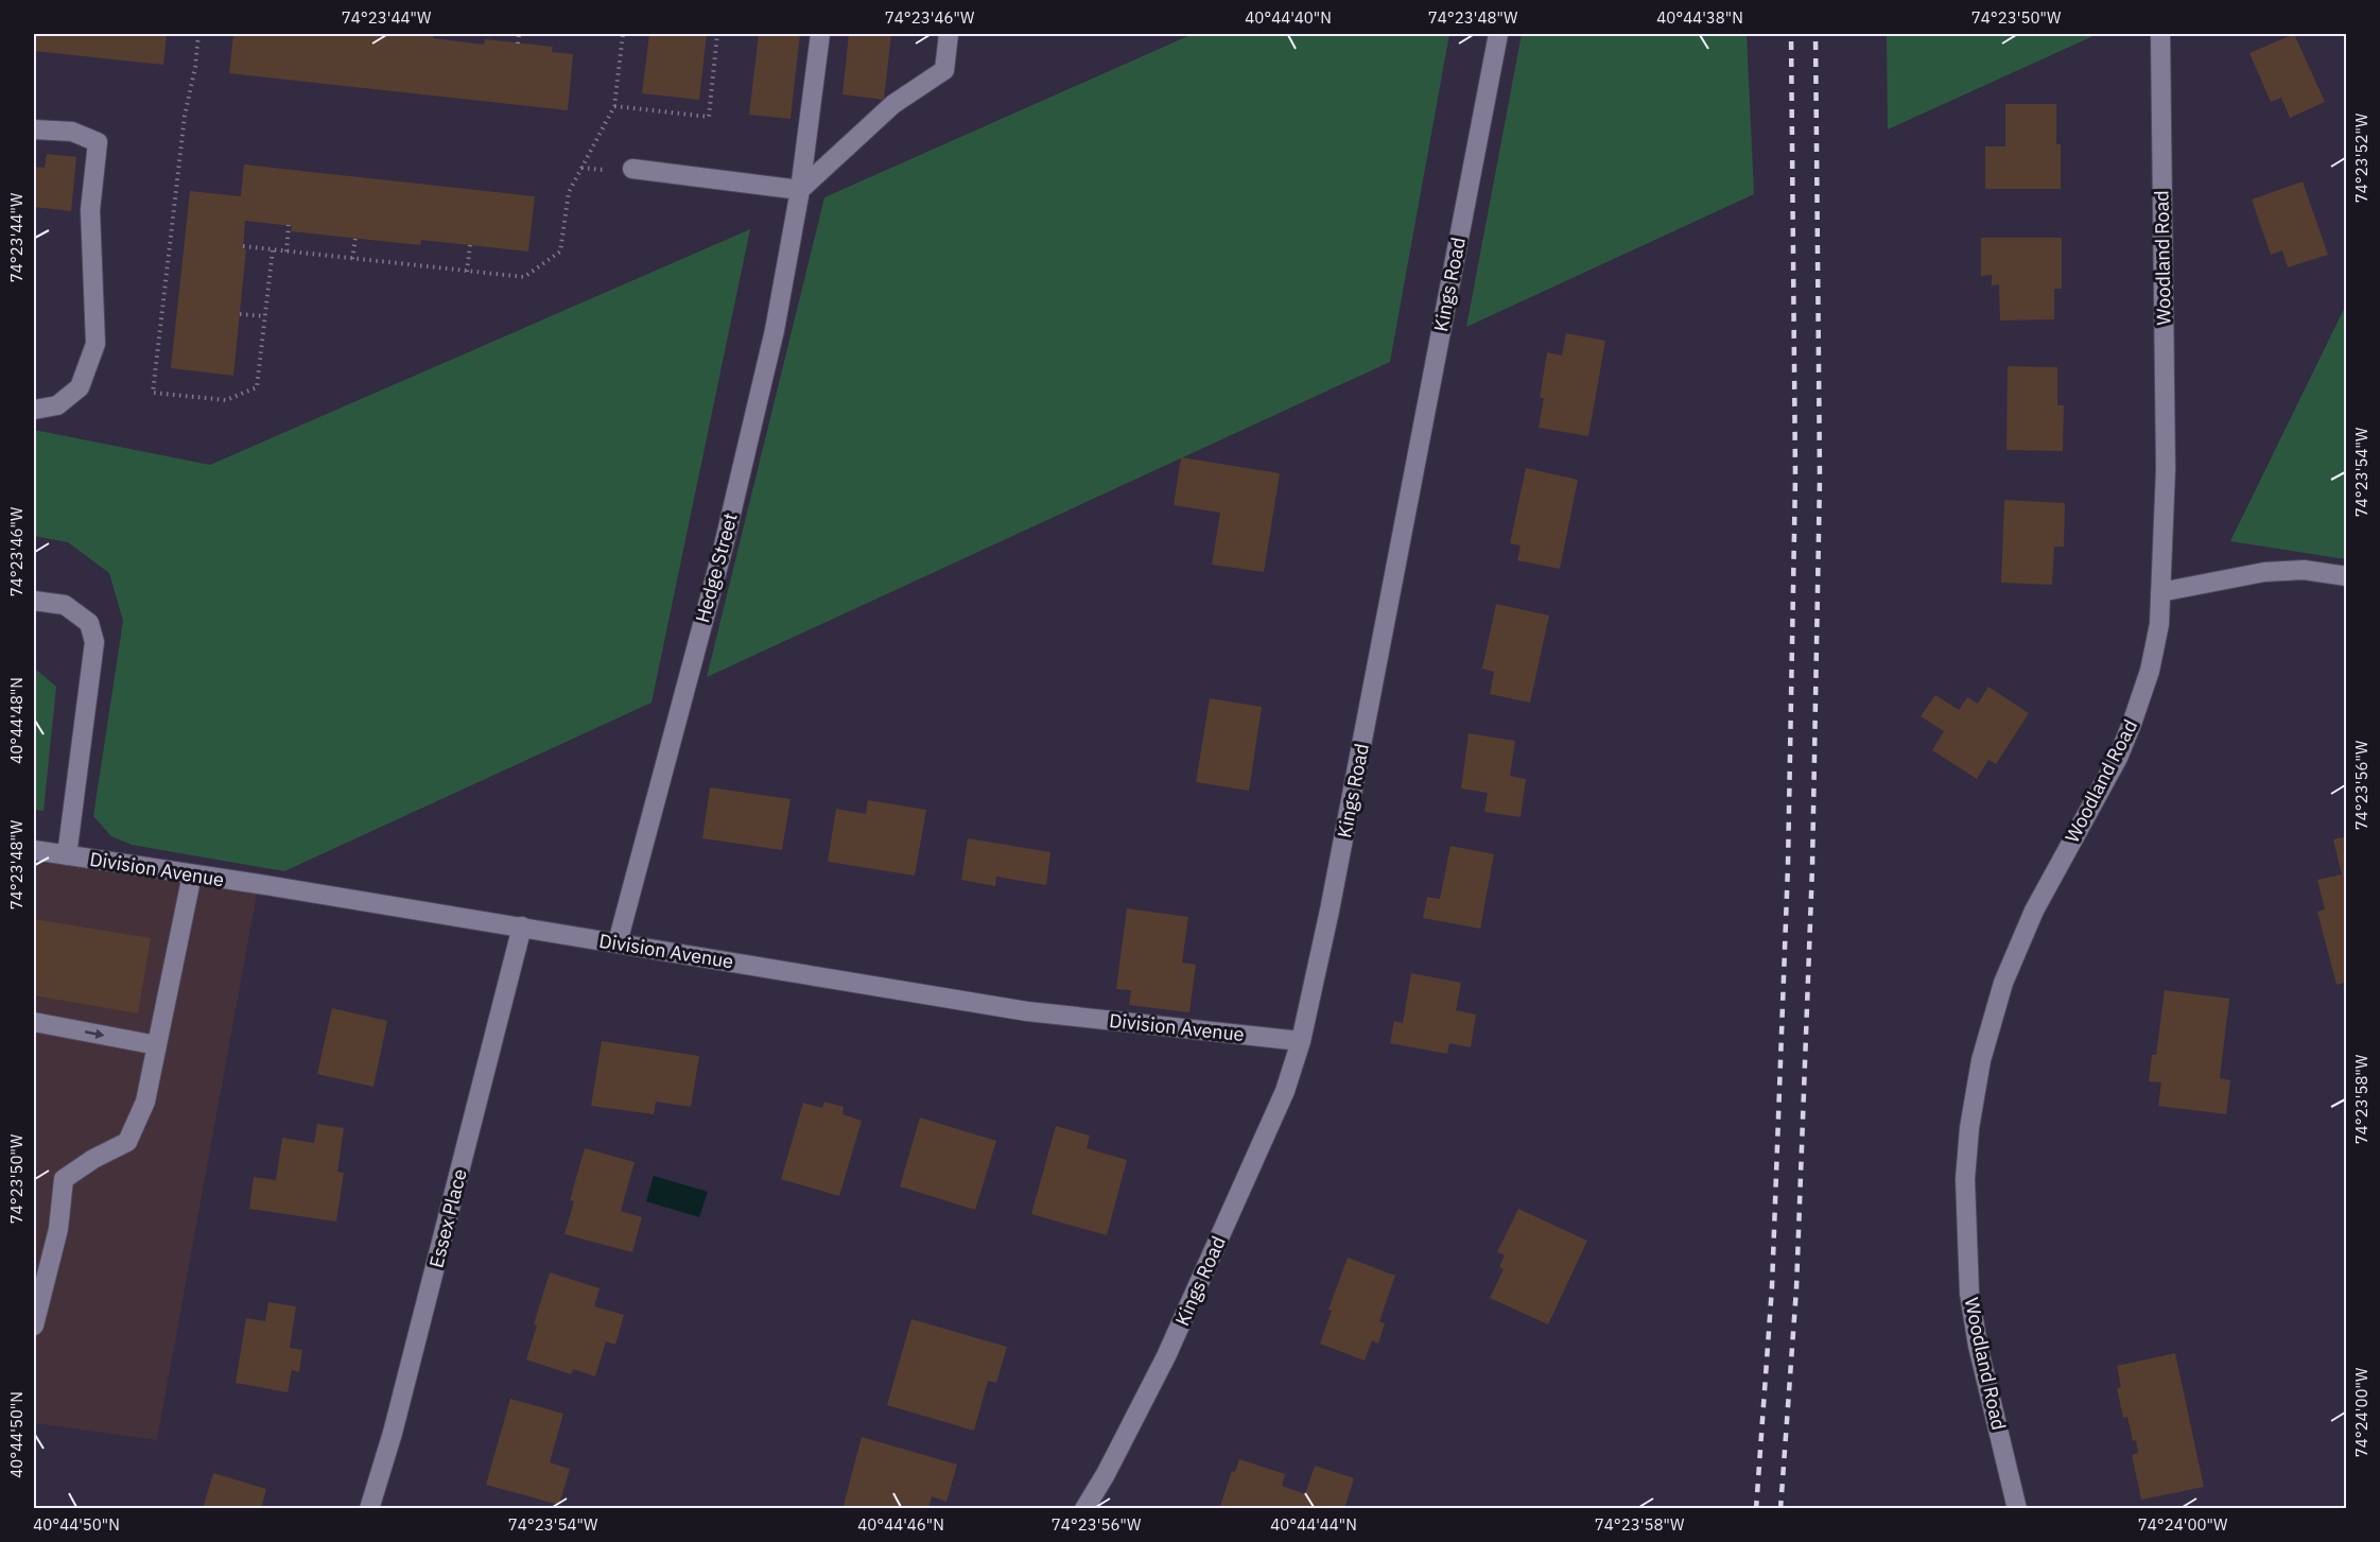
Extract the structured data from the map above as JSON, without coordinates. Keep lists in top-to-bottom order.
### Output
{
  "streets": {
    "street": [
      "Woodland Road",
      "Kings Road",
      "Hedge Street",
      "Division Avenue",
      "Essex Place"
    ]
  },
  "crossings": [
    ["Kings Road", "Division Avenue"],
    ["Hedge Street", "Division Avenue"],
    ["Division Avenue", "Essex Place"]
  ],
  "coordinates": [
    "74°23'44\"W",
    "74°23'46\"W",
    "40°44'40\"N",
    "74°23'48\"W",
    "40°44'38\"N",
    "74°23'50\"W",
    "74°23'52\"W",
    "74°23'54\"W",
    "40°44'48\"N",
    "74°23'56\"W",
    "74°23'58\"W",
    "74°24'00\"W",
    "40°44'50\"N",
    "40°44'46\"N",
    "40°44'44\"N"
  ]
}
